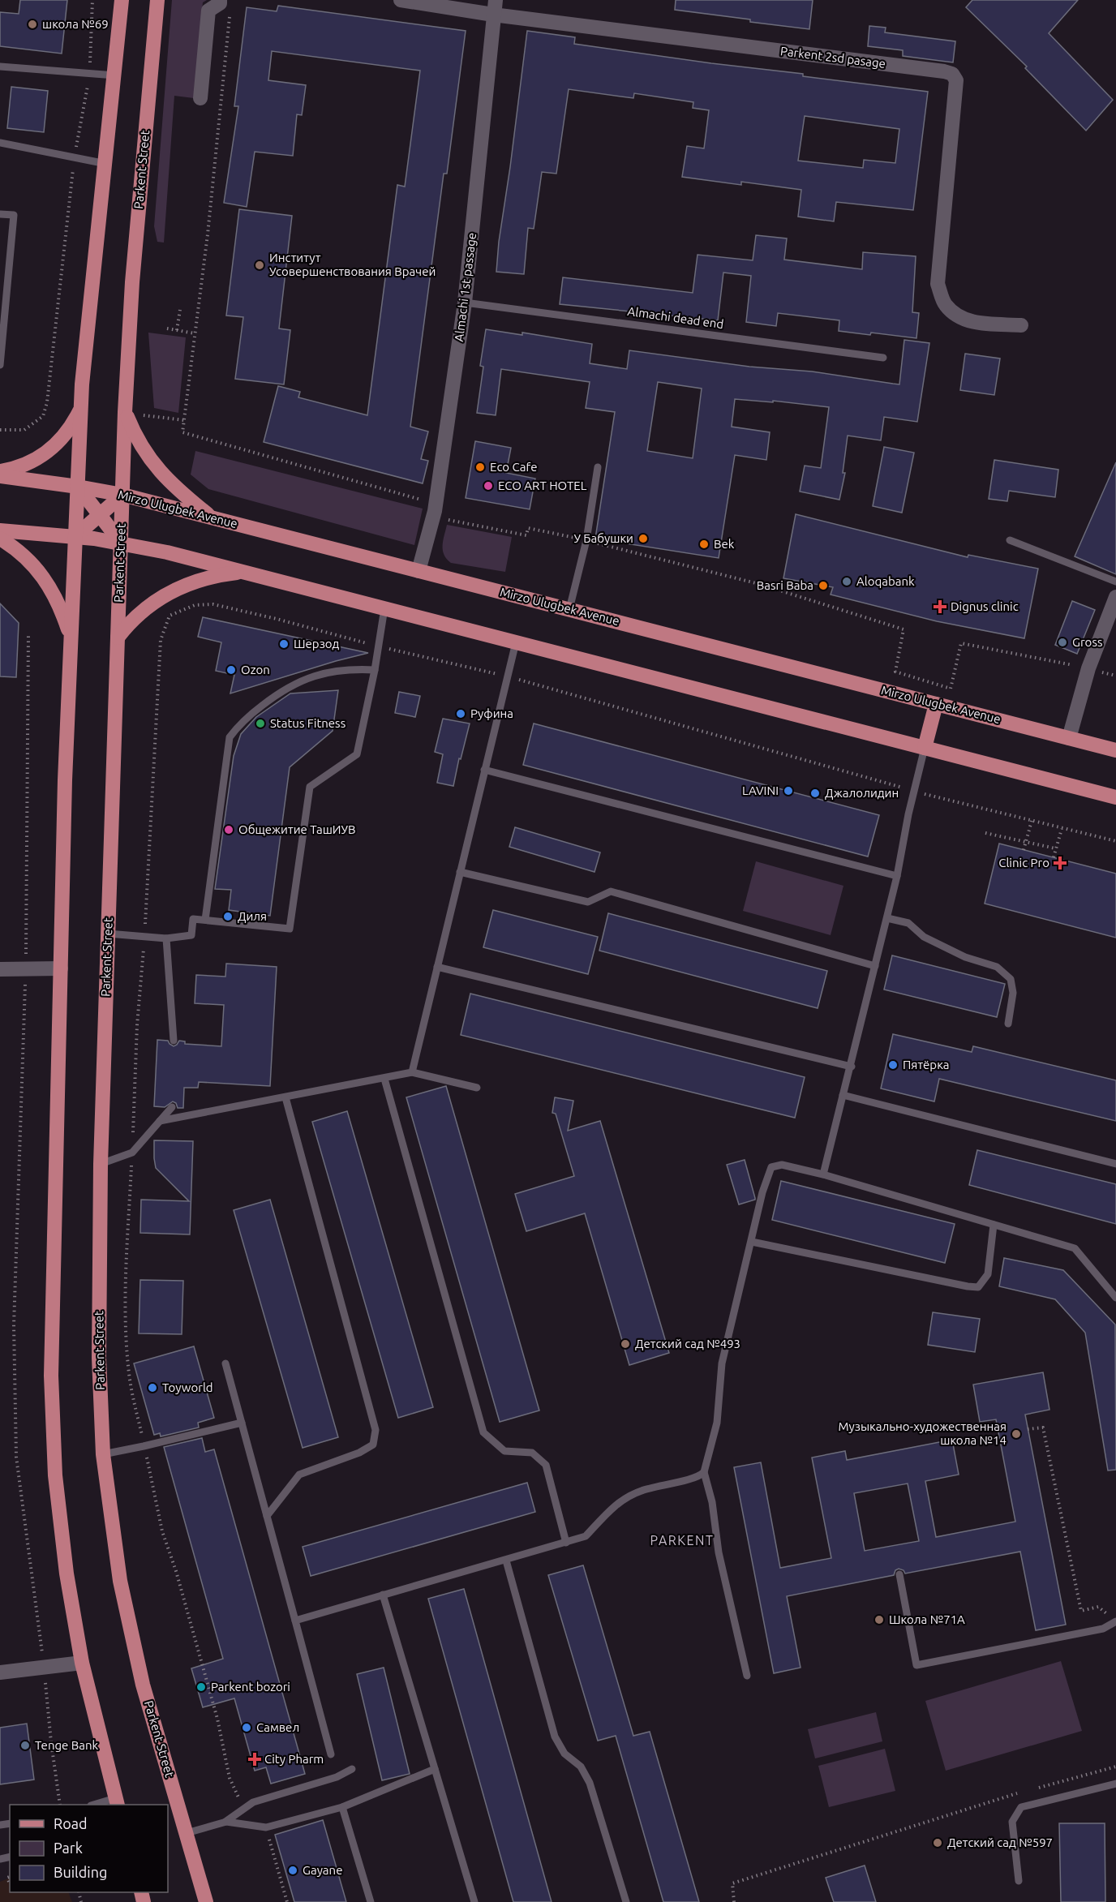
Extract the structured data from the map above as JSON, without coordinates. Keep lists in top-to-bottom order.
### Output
{
  "streets": {
    "main road": ["Parkent Street", "Mirzo Ulugbek Avenue"],
    "street": ["Parkent 2sd pasage", "Almachi 1st passage"],
    "lane": ["Almachi dead end"]
  },
  "crossings": [
    ["Parkent 2sd pasage", "Almachi 1st passage"],
    ["Parkent Street", "Mirzo Ulugbek Avenue"],
    ["Almachi 1st passage", "Almachi dead end"],
    ["Almachi 1st passage", "Mirzo Ulugbek Avenue"]
  ],
  "districts": ["PARKENT"],
  "places": {
    "other": [
      "школа №69",
      "Институт Усовершенствования Врачей",
      "Eco Cafe",
      "ECO ART HOTEL",
      "У Бабушки",
      "Bek",
      "Aloqabank",
      "Basri Baba",
      "Gross",
      "Шерзод",
      "Ozon",
      "Руфина",
      "Status Fitness",
      "LAVINI",
      "Джалолидин",
      "Общежитие ТашИУВ",
      "Диля",
      "Пятёрка",
      "Детский сад №493",
      "Toyworld",
      "Музыкально-художественная школа №14",
      "Школа №71А",
      "Parkent bozori",
      "Самвел",
      "Tenge Bank",
      "Детский сад №597",
      "Gayane"
    ],
    "health": ["Dignus clinic", "Clinic Pro", "City Pharm"]
  },
  "legend": ["Road", "Park", "Building"]
}
